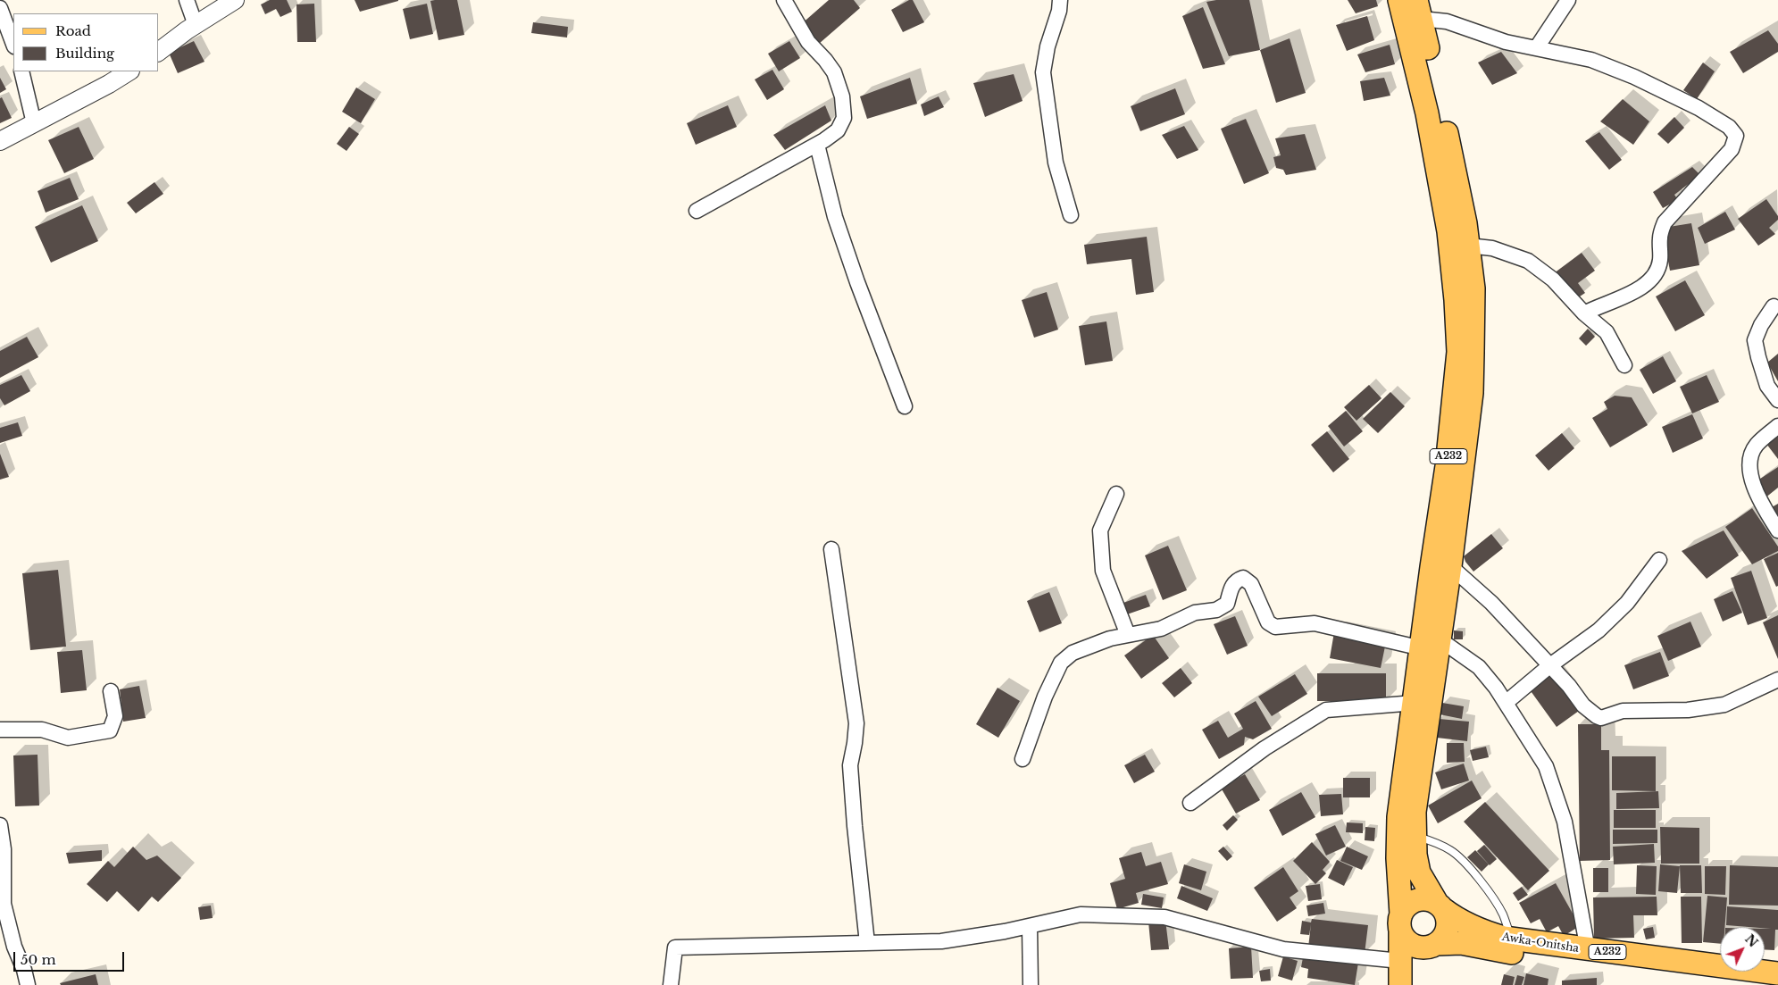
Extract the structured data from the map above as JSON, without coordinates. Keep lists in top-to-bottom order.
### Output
{
  "streets": {
    "main road": ["A232", "Awka-Onitsha"]
  },
  "crossings": [
    ["A232", "Awka-Onitsha"]
  ],
  "legend": ["Road", "Building"],
  "scale_bar": "50 m",
  "north": "top right"
}
